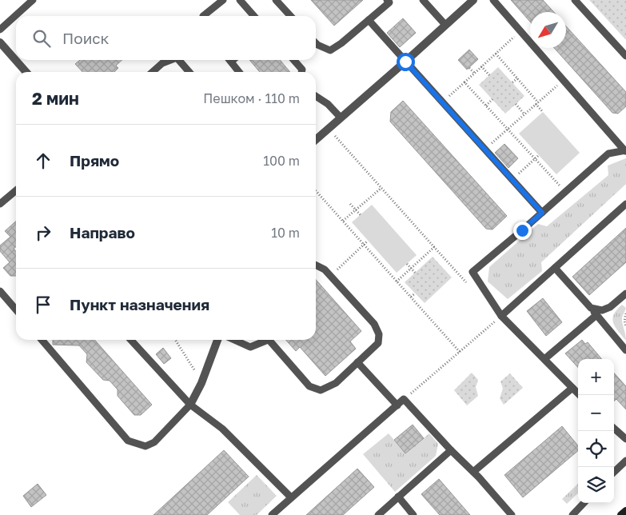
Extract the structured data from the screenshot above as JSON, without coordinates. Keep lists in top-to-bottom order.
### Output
{
  "north": "bottom left",
  "page": {
    "search": "Поиск",
    "heading": ["2 мин", "Пешком · 110 m"],
    "list": [
      ["Прямо", "100 m"],
      ["Направо", "10 m"],
      "Пункт назначения"
    ],
    "map_buttons": ["+", "−"]
  }
}
